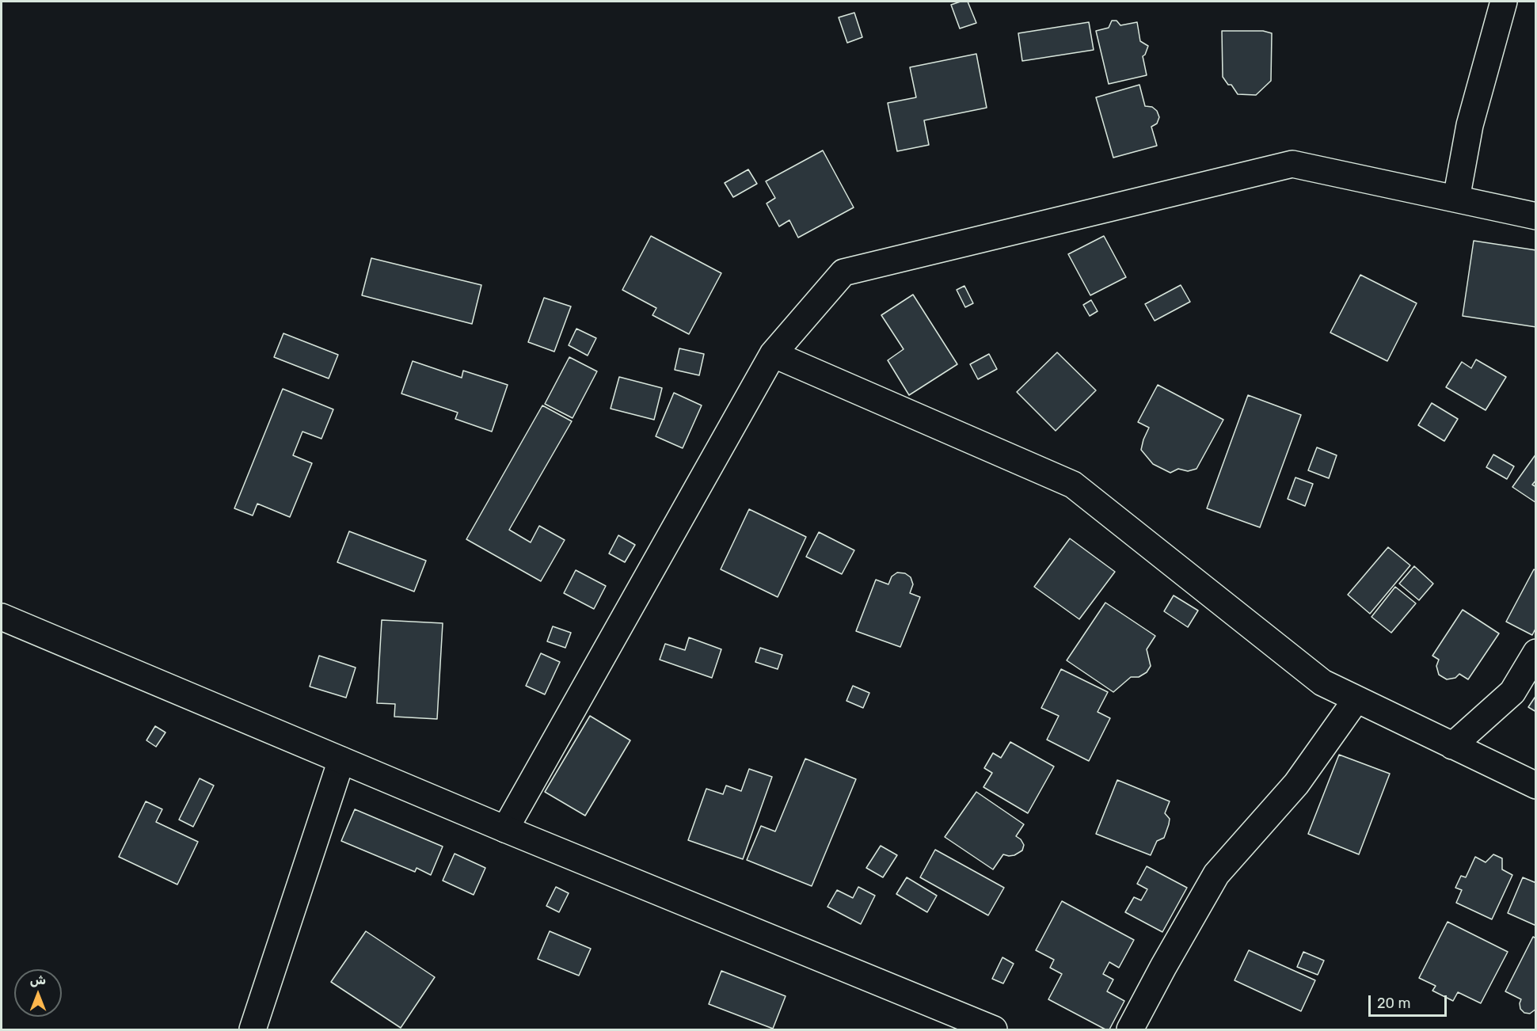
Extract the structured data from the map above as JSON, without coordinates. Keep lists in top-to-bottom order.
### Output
{
  "scale_bar": "20 m",
  "north": "top"
}
